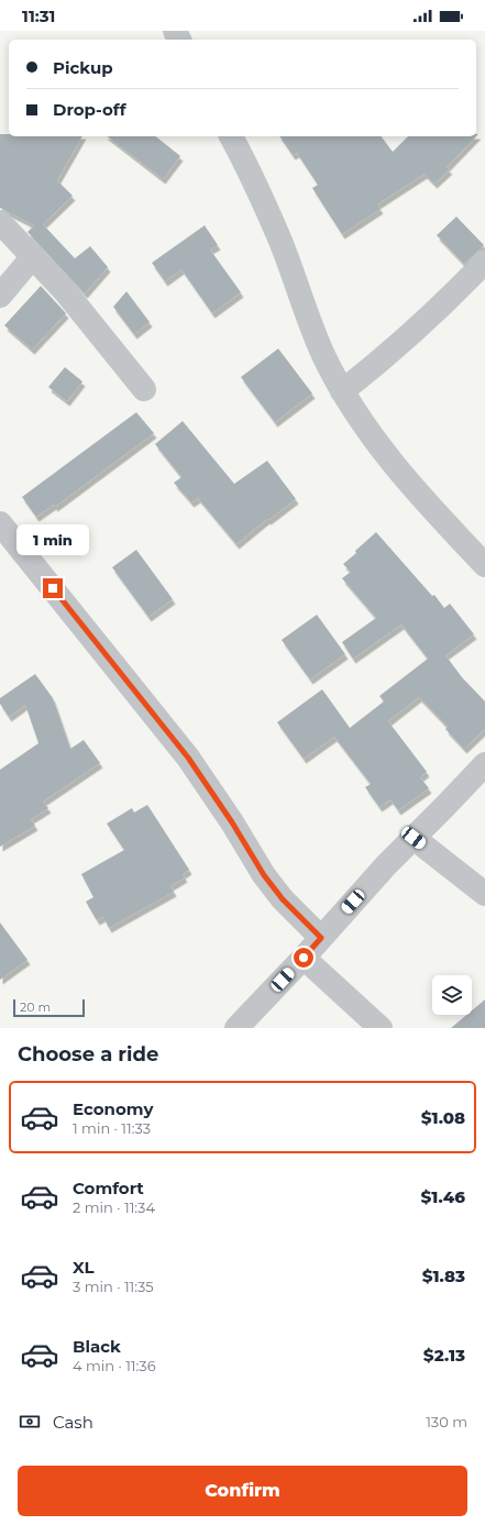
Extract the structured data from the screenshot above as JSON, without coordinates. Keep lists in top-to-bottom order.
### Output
{
  "scale_bar": "20 m",
  "page": {
    "status": "11:31",
    "banner": ["Pickup", "Drop-off"],
    "bubble": "1 min",
    "scale": "20 m",
    "heading": "Choose a ride",
    "list": [
      {
        "name": "Economy",
        "note": "1 min · 11:33",
        "value": "$1.08"
      },
      {
        "name": "Comfort",
        "note": "2 min · 11:34",
        "value": "$1.46"
      },
      {
        "name": "XL",
        "note": "3 min · 11:35",
        "value": "$1.83"
      },
      {
        "name": "Black",
        "note": "4 min · 11:36",
        "value": "$2.13"
      }
    ],
    "pay": ["Cash", "130 m"],
    "buttons": "Confirm"
  }
}
